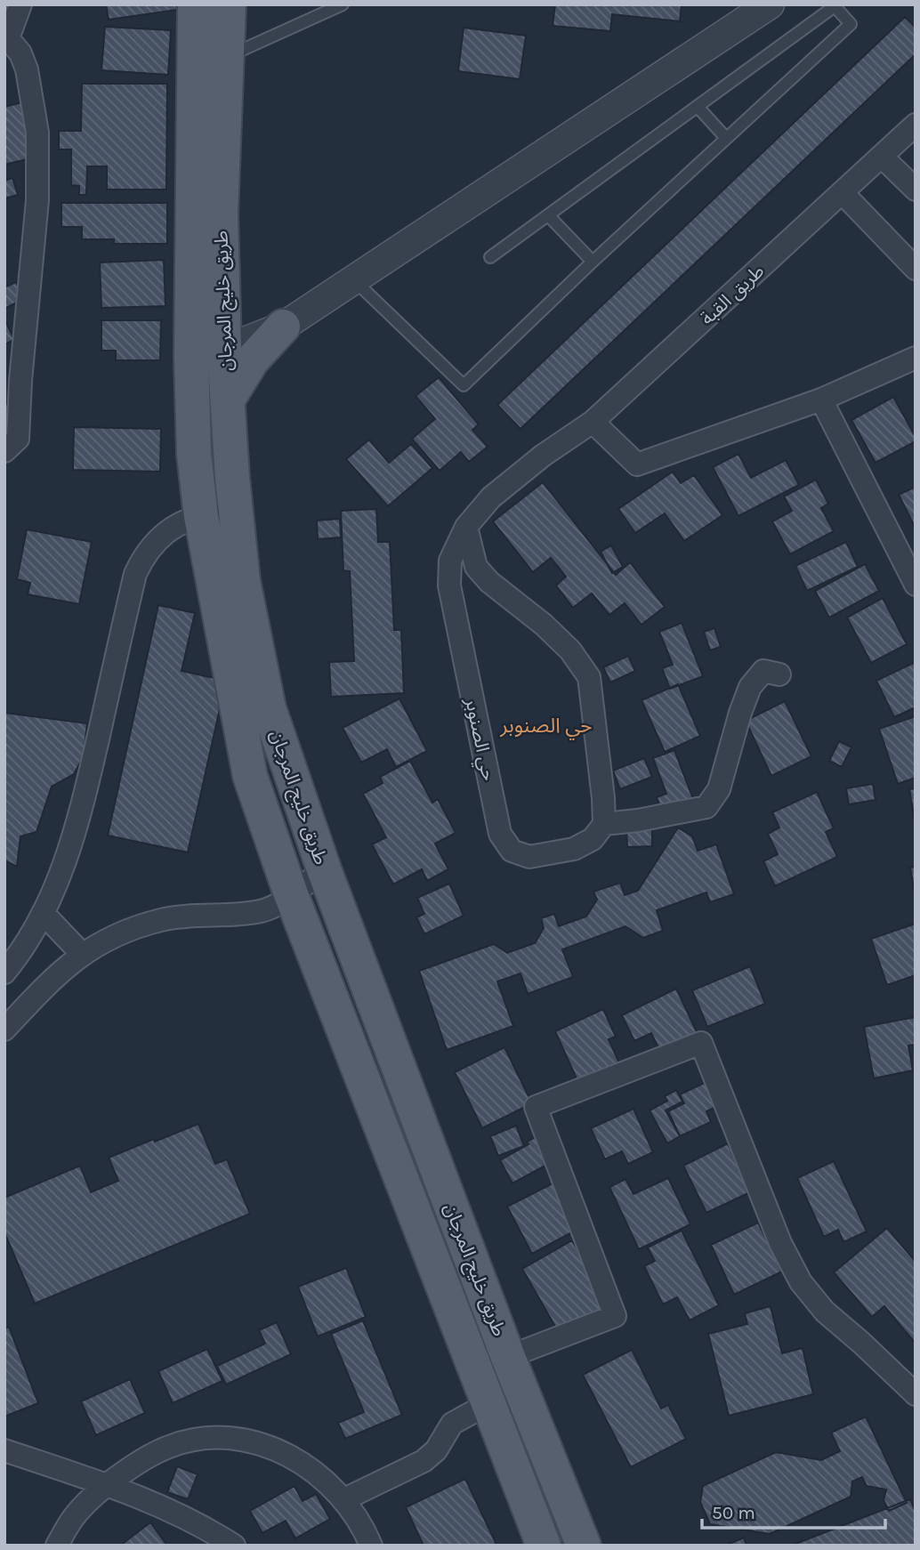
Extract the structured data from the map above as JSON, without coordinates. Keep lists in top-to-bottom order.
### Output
{
  "streets": {
    "main road": ["طريق خليج المرجان"],
    "street": ["طريق القبة", "حي الصنوبر"]
  },
  "crossings": [
    ["طريق القبة", "حي الصنوبر"]
  ],
  "districts": ["حي الصنوبر"],
  "scale_bar": "50 m"
}
